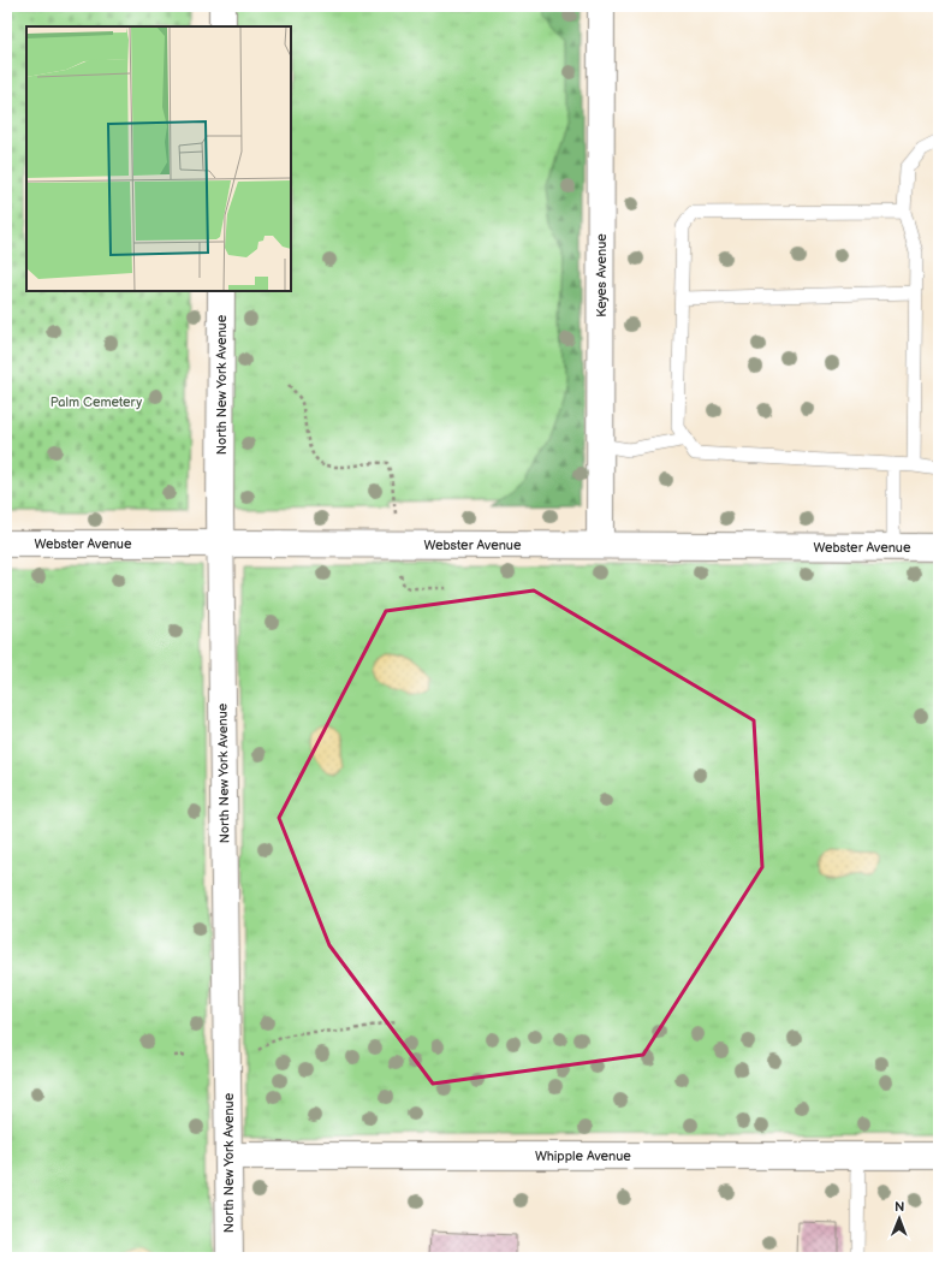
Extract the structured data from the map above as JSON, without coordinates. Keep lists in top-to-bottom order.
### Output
{
  "streets": {
    "street": [
      "Keyes Avenue",
      "North New York Avenue",
      "Webster Avenue",
      "Whipple Avenue"
    ]
  },
  "crossings": [
    ["Keyes Avenue", "Webster Avenue"],
    ["North New York Avenue", "Webster Avenue"],
    ["North New York Avenue", "Whipple Avenue"]
  ],
  "parks": ["Palm Cemetery"],
  "north": "top"
}
